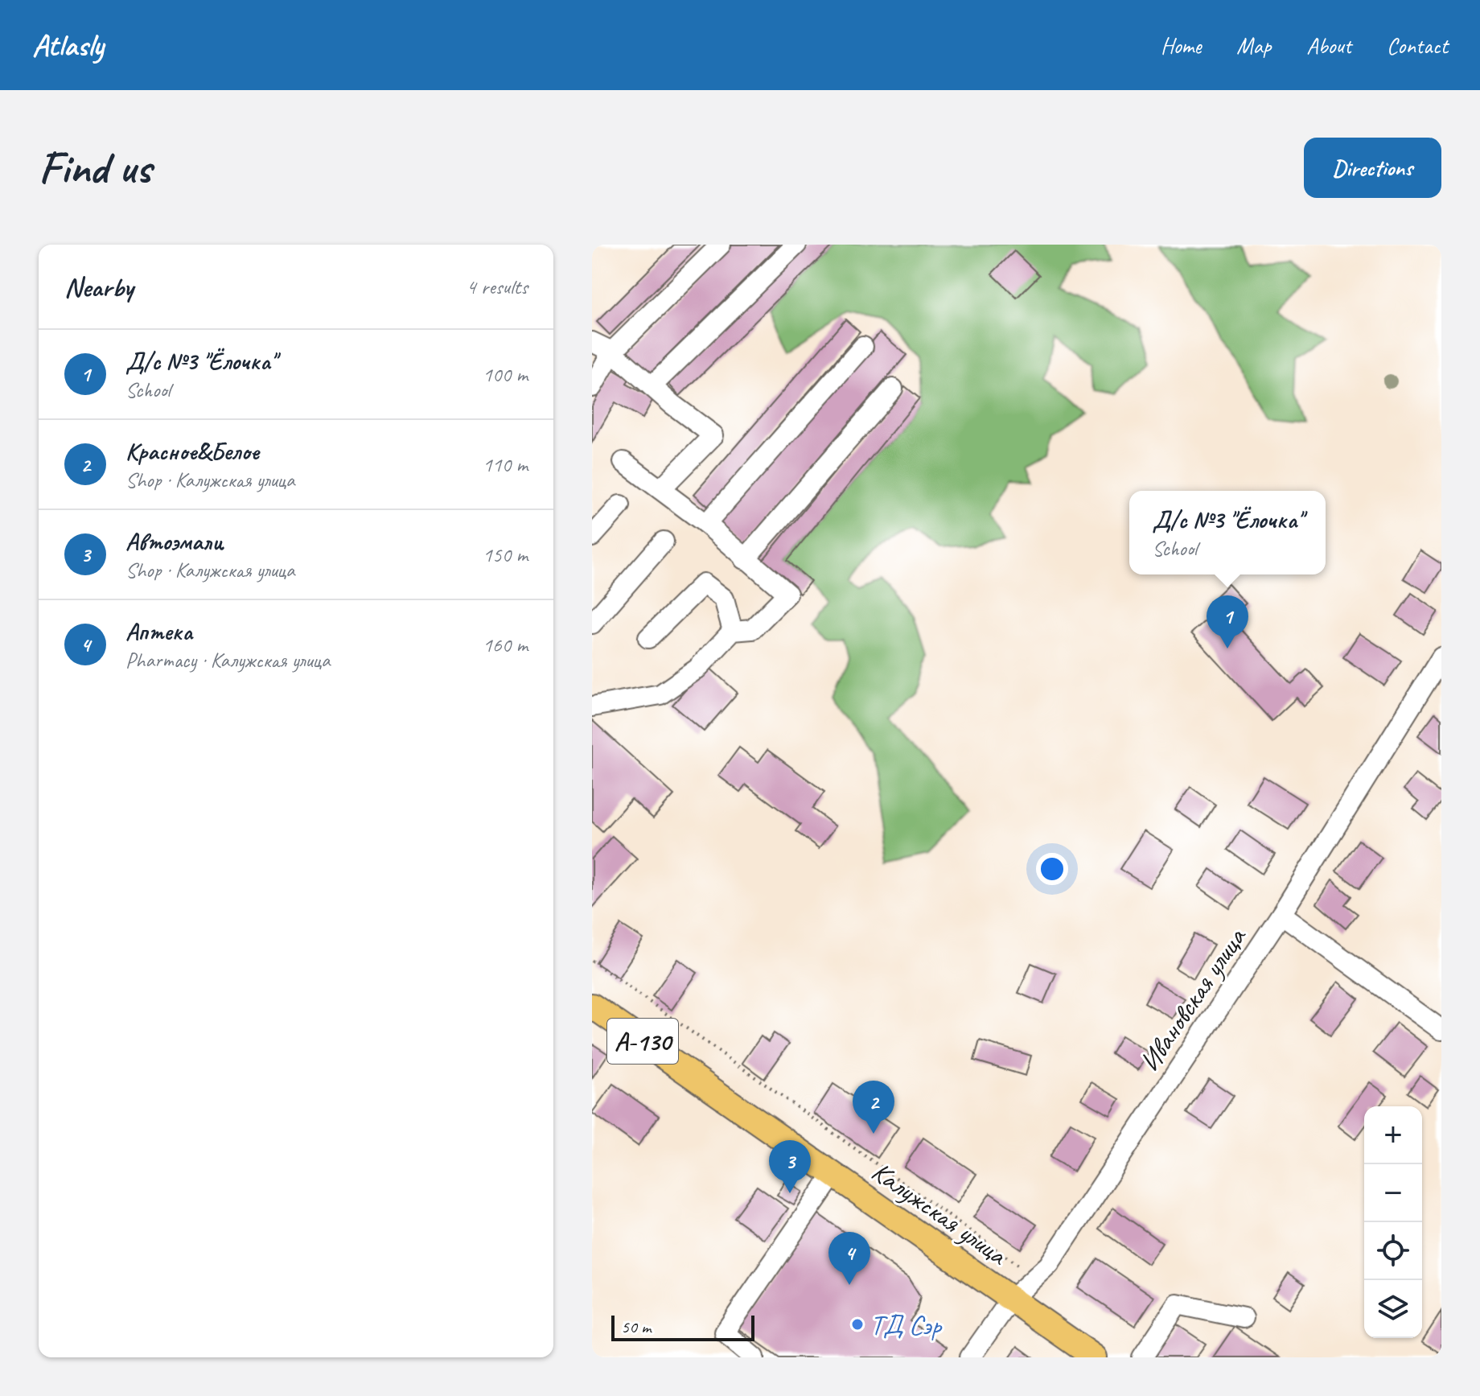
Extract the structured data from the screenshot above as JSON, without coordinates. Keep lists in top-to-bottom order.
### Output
{
  "streets": {
    "main road": ["А-130", "Калужская улица"],
    "street": ["Ивановская улица"]
  },
  "crossings": [
    ["Ивановская улица", "Калужская улица"]
  ],
  "places": ["ТД Сэр"],
  "scale_bar": "50 m",
  "page": {
    "header": "Atlasly",
    "nav": [
      "Home",
      "Map",
      "About",
      "Contact"
    ],
    "buttons": "Directions",
    "title": "Find us",
    "heading": ["Nearby", "4 results"],
    "list": [
      {
        "mark": "1",
        "name": "Д/с №3 \"Ёлочка\"",
        "note": "School",
        "value": "100 m"
      },
      {
        "mark": "2",
        "name": "Красное&Белое",
        "note": "Shop · Калужская улица",
        "value": "110 m"
      },
      {
        "mark": "3",
        "name": "Автоэмали",
        "note": "Shop · Калужская улица",
        "value": "150 m"
      },
      {
        "mark": "4",
        "name": "Аптека",
        "note": "Pharmacy · Калужская улица",
        "value": "160 m"
      }
    ],
    "popup": ["Д/с №3 \"Ёлочка\"", "School"],
    "pins": [
      "1",
      "2",
      "3",
      "4"
    ],
    "map_buttons": ["+", "−"],
    "scale": "50 m"
  }
}
